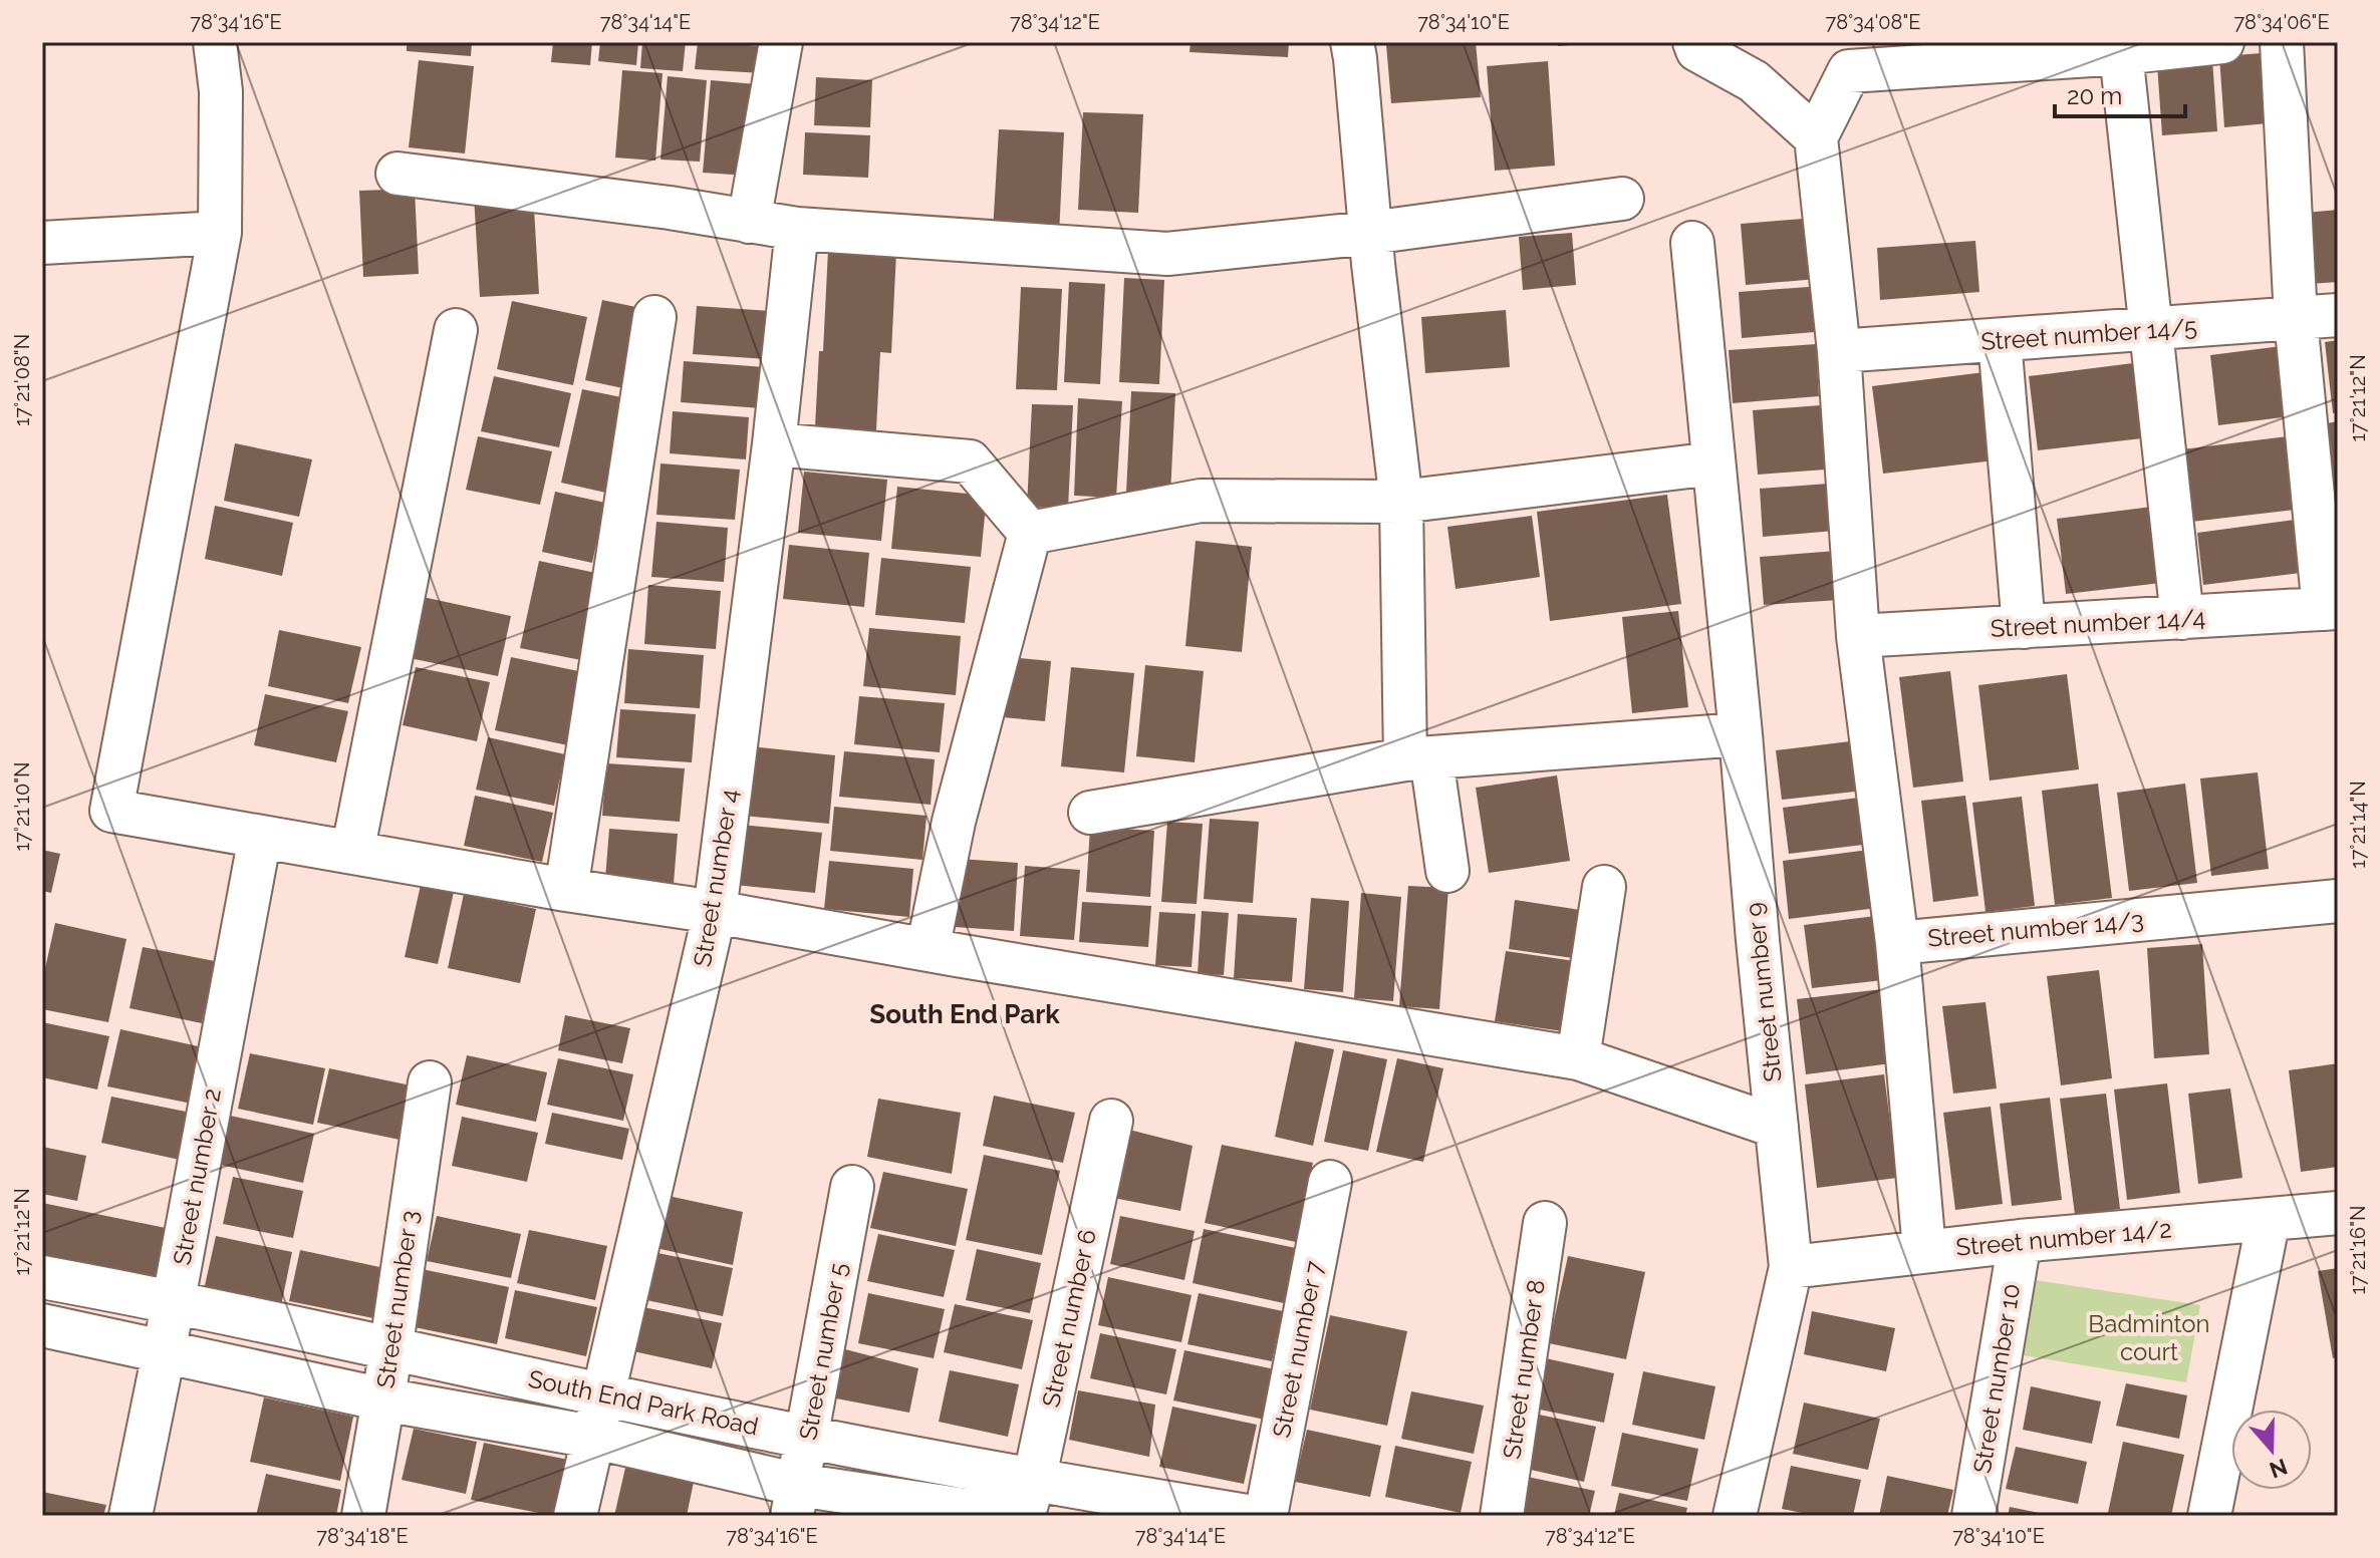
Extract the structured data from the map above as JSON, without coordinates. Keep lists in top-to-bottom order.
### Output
{
  "streets": {
    "street": [
      "Street number 14/5",
      "Street number 14/4",
      "Street number 4",
      "Street number 14/3",
      "Street number 9",
      "Street number 2",
      "Street number 14/2",
      "Street number 3",
      "Street number 6",
      "Street number 7",
      "Street number 5",
      "Street number 8",
      "Street number 10",
      "South End Park Road"
    ]
  },
  "crossings": [
    ["Street number 4", "South End Park Road"],
    ["Street number 14/3", "Street number 14/2"],
    ["Street number 9", "Street number 14/2"],
    ["Street number 2", "South End Park Road"],
    ["Street number 14/2", "Street number 10"],
    ["Street number 3", "South End Park Road"],
    ["Street number 6", "South End Park Road"],
    ["Street number 5", "South End Park Road"]
  ],
  "districts": ["South End Park"],
  "parks": ["Badminton court"],
  "scale_bar": "20 m",
  "north": "bottom",
  "coordinates": [
    "78°34'16\"E",
    "78°34'14\"E",
    "78°34'12\"E",
    "78°34'10\"E",
    "78°34'08\"E",
    "78°34'06\"E",
    "17°21'08\"N",
    "17°21'12\"N",
    "17°21'10\"N",
    "17°21'14\"N",
    "17°21'16\"N",
    "78°34'18\"E"
  ]
}
